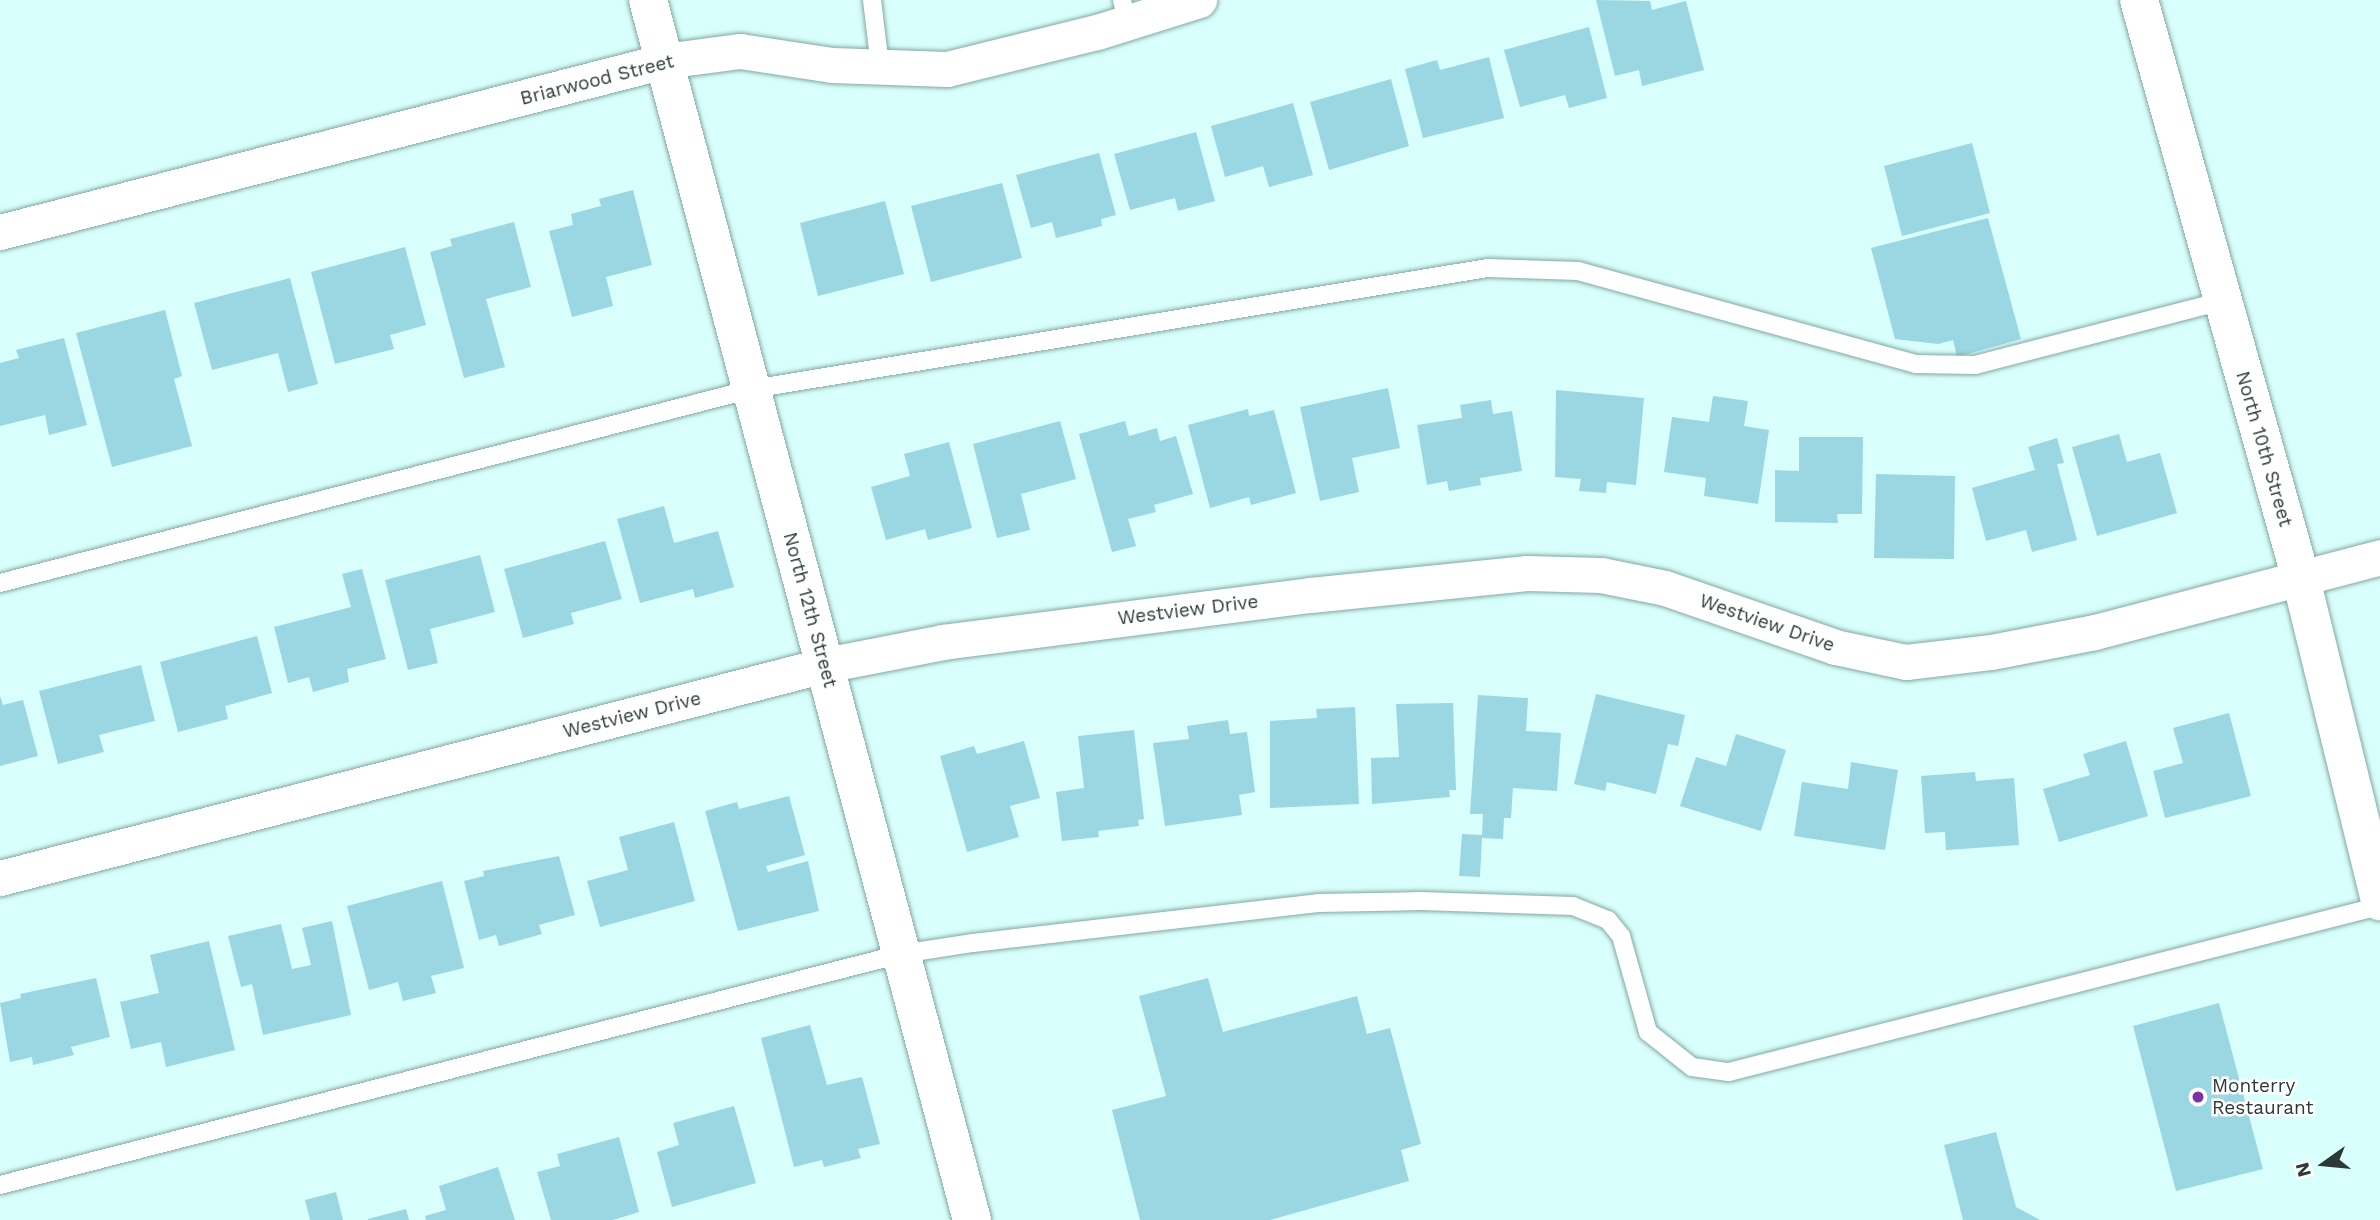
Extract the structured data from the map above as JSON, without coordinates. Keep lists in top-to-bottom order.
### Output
{
  "streets": {
    "street": [
      "Briarwood Street",
      "North 10th Street",
      "North 12th Street",
      "Westview Drive"
    ]
  },
  "crossings": [
    ["Briarwood Street", "North 12th Street"],
    ["North 10th Street", "Westview Drive"],
    ["North 12th Street", "Westview Drive"]
  ],
  "places": ["Monterry Restaurant"],
  "north": "left"
}
